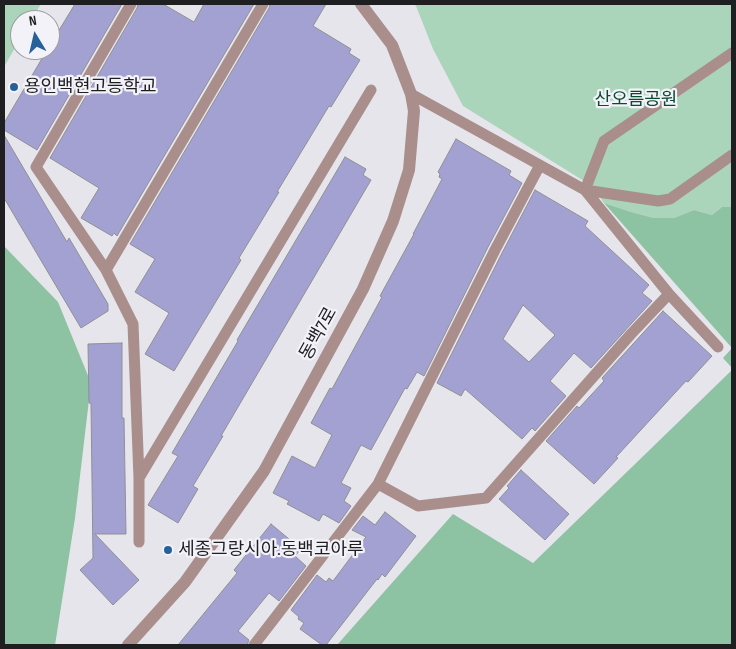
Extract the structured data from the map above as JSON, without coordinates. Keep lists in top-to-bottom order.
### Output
{
  "streets": {
    "street": ["동백7로"]
  },
  "parks": ["산오름공원"],
  "places": ["용인백현고등학교", "세종그랑시아.동백코아루"],
  "north": "top"
}
